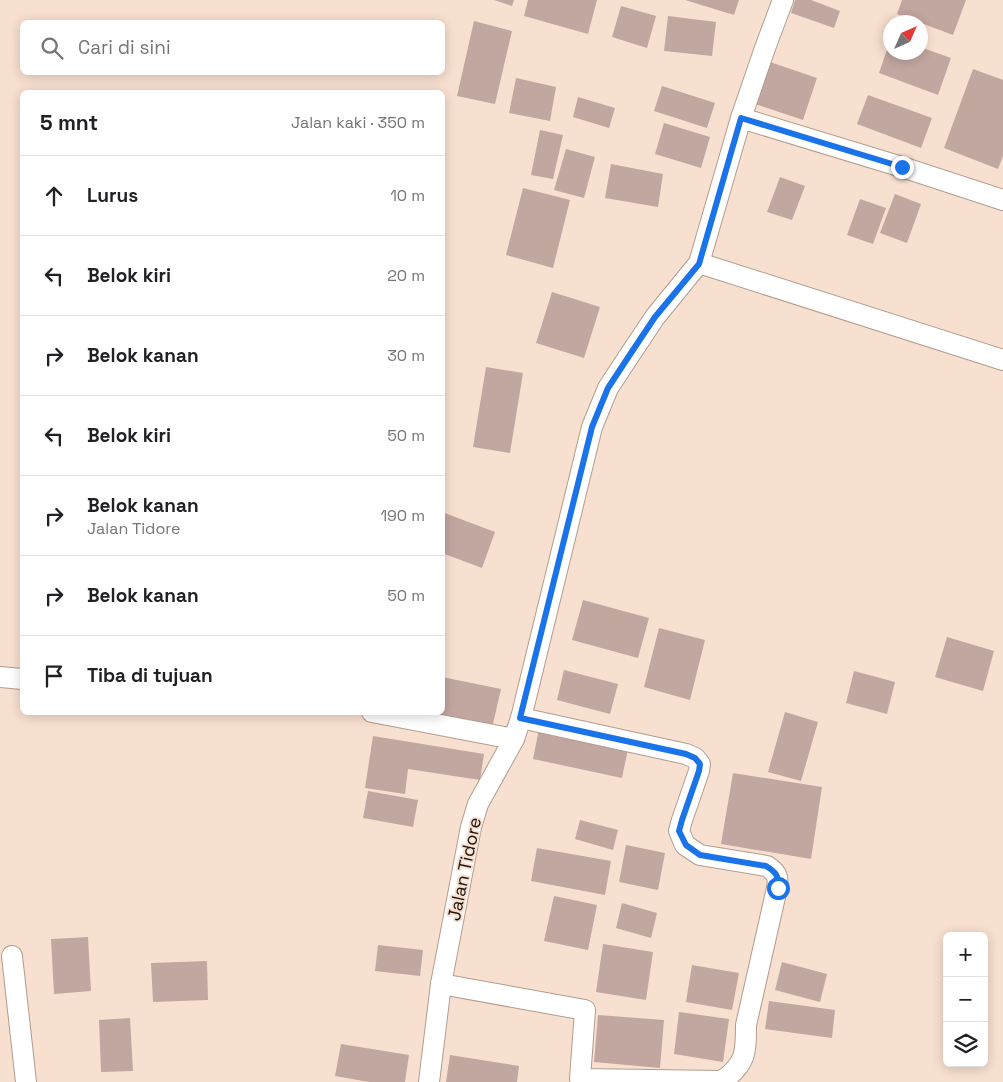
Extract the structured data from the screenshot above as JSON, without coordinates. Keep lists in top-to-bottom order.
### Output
{
  "streets": {
    "street": ["Jalan Tidore"]
  },
  "north": "top right",
  "page": {
    "search": "Cari di sini",
    "heading": ["5 mnt", "Jalan kaki · 350 m"],
    "list": [
      ["Lurus", "10 m"],
      ["Belok kiri", "20 m"],
      ["Belok kanan", "30 m"],
      ["Belok kiri", "50 m"],
      ["Belok kanan", "Jalan Tidore", "190 m"],
      ["Belok kanan", "50 m"],
      "Tiba di tujuan"
    ],
    "map_buttons": ["+", "−"]
  }
}
